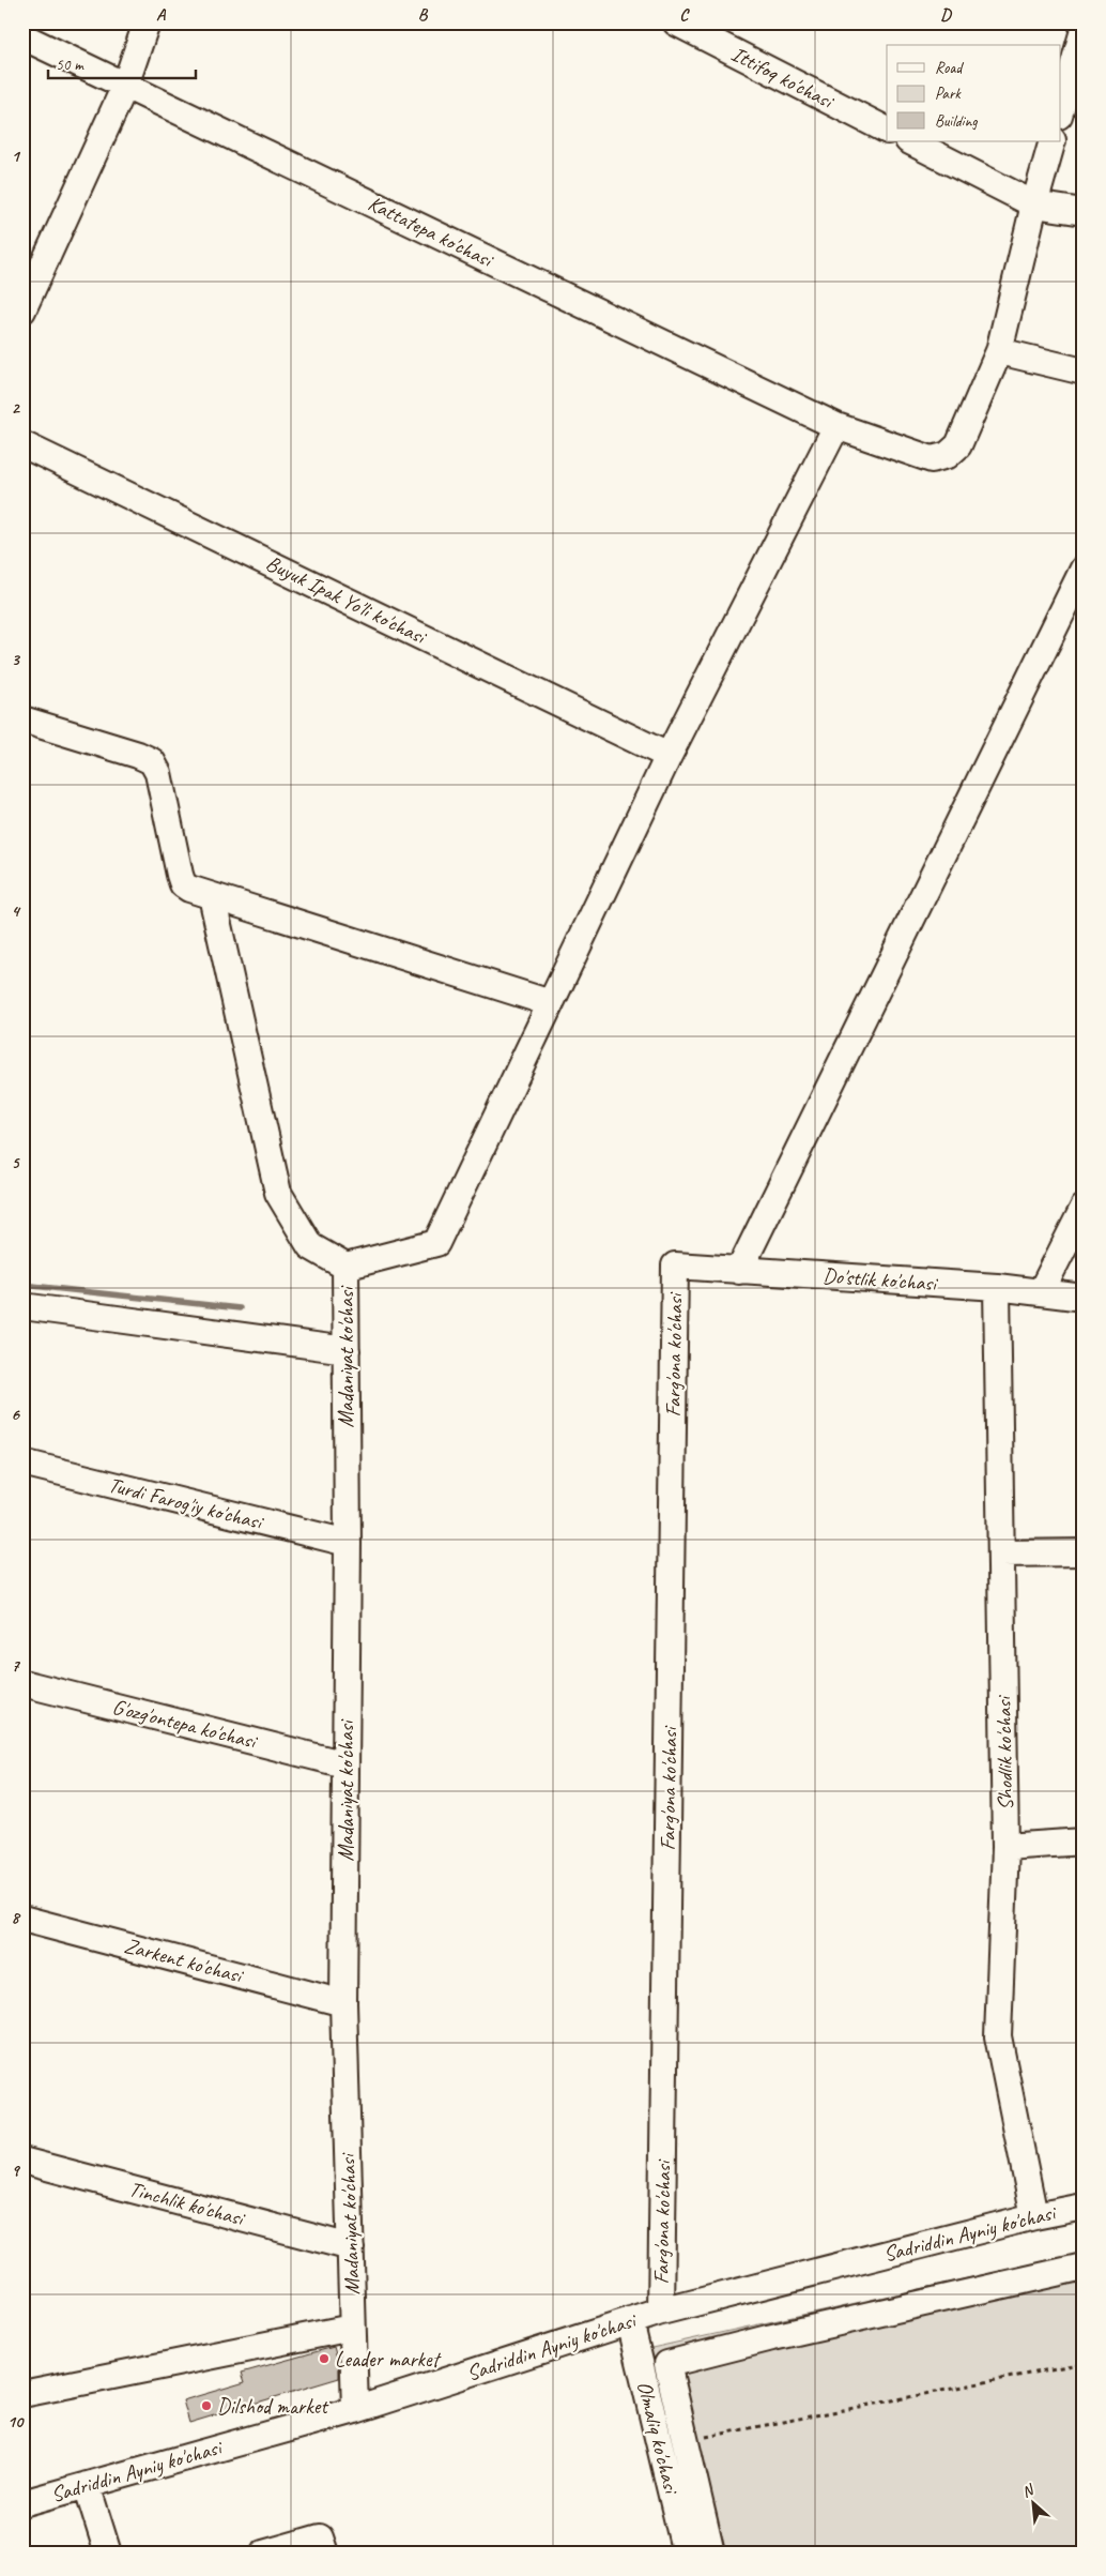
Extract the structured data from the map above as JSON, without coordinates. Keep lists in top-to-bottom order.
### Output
{
  "streets": {
    "street": [
      "Ittifoq ko'chasi",
      "Kattatepa ko'chasi",
      "Buyuk Ipak Yo'li ko'chasi",
      "Do'stlik ko'chasi",
      "Farg'ona ko'chasi",
      "Madaniyat ko'chasi",
      "Turdi Farog'iy ko'chasi",
      "G'ozg'ontepa ko'chasi",
      "Shodlik ko'chasi",
      "Zarkent ko'chasi",
      "Tinchlik ko'chasi",
      "Sadriddin Ayniy ko'chasi",
      "Olmaliq ko'chasi"
    ]
  },
  "crossings": [
    ["Do'stlik ko'chasi", "Farg'ona ko'chasi"],
    ["Do'stlik ko'chasi", "Shodlik ko'chasi"],
    ["Farg'ona ko'chasi", "Sadriddin Ayniy ko'chasi"],
    ["Madaniyat ko'chasi", "Turdi Farog'iy ko'chasi"],
    ["Madaniyat ko'chasi", "G'ozg'ontepa ko'chasi"],
    ["Madaniyat ko'chasi", "Zarkent ko'chasi"],
    ["Madaniyat ko'chasi", "Tinchlik ko'chasi"],
    ["Madaniyat ko'chasi", "Sadriddin Ayniy ko'chasi"],
    ["Shodlik ko'chasi", "Sadriddin Ayniy ko'chasi"],
    ["Sadriddin Ayniy ko'chasi", "Olmaliq ko'chasi"]
  ],
  "places": ["Leader market", "Dilshod market"],
  "legend": ["Road", "Park", "Building"],
  "scale_bar": "50 m",
  "north": "top left",
  "grid": {
    "columns": [
      "A",
      "B",
      "C",
      "D"
    ],
    "rows": [
      "1",
      "2",
      "3",
      "4",
      "5",
      "6",
      "7",
      "8",
      "9",
      "10"
    ]
  }
}
